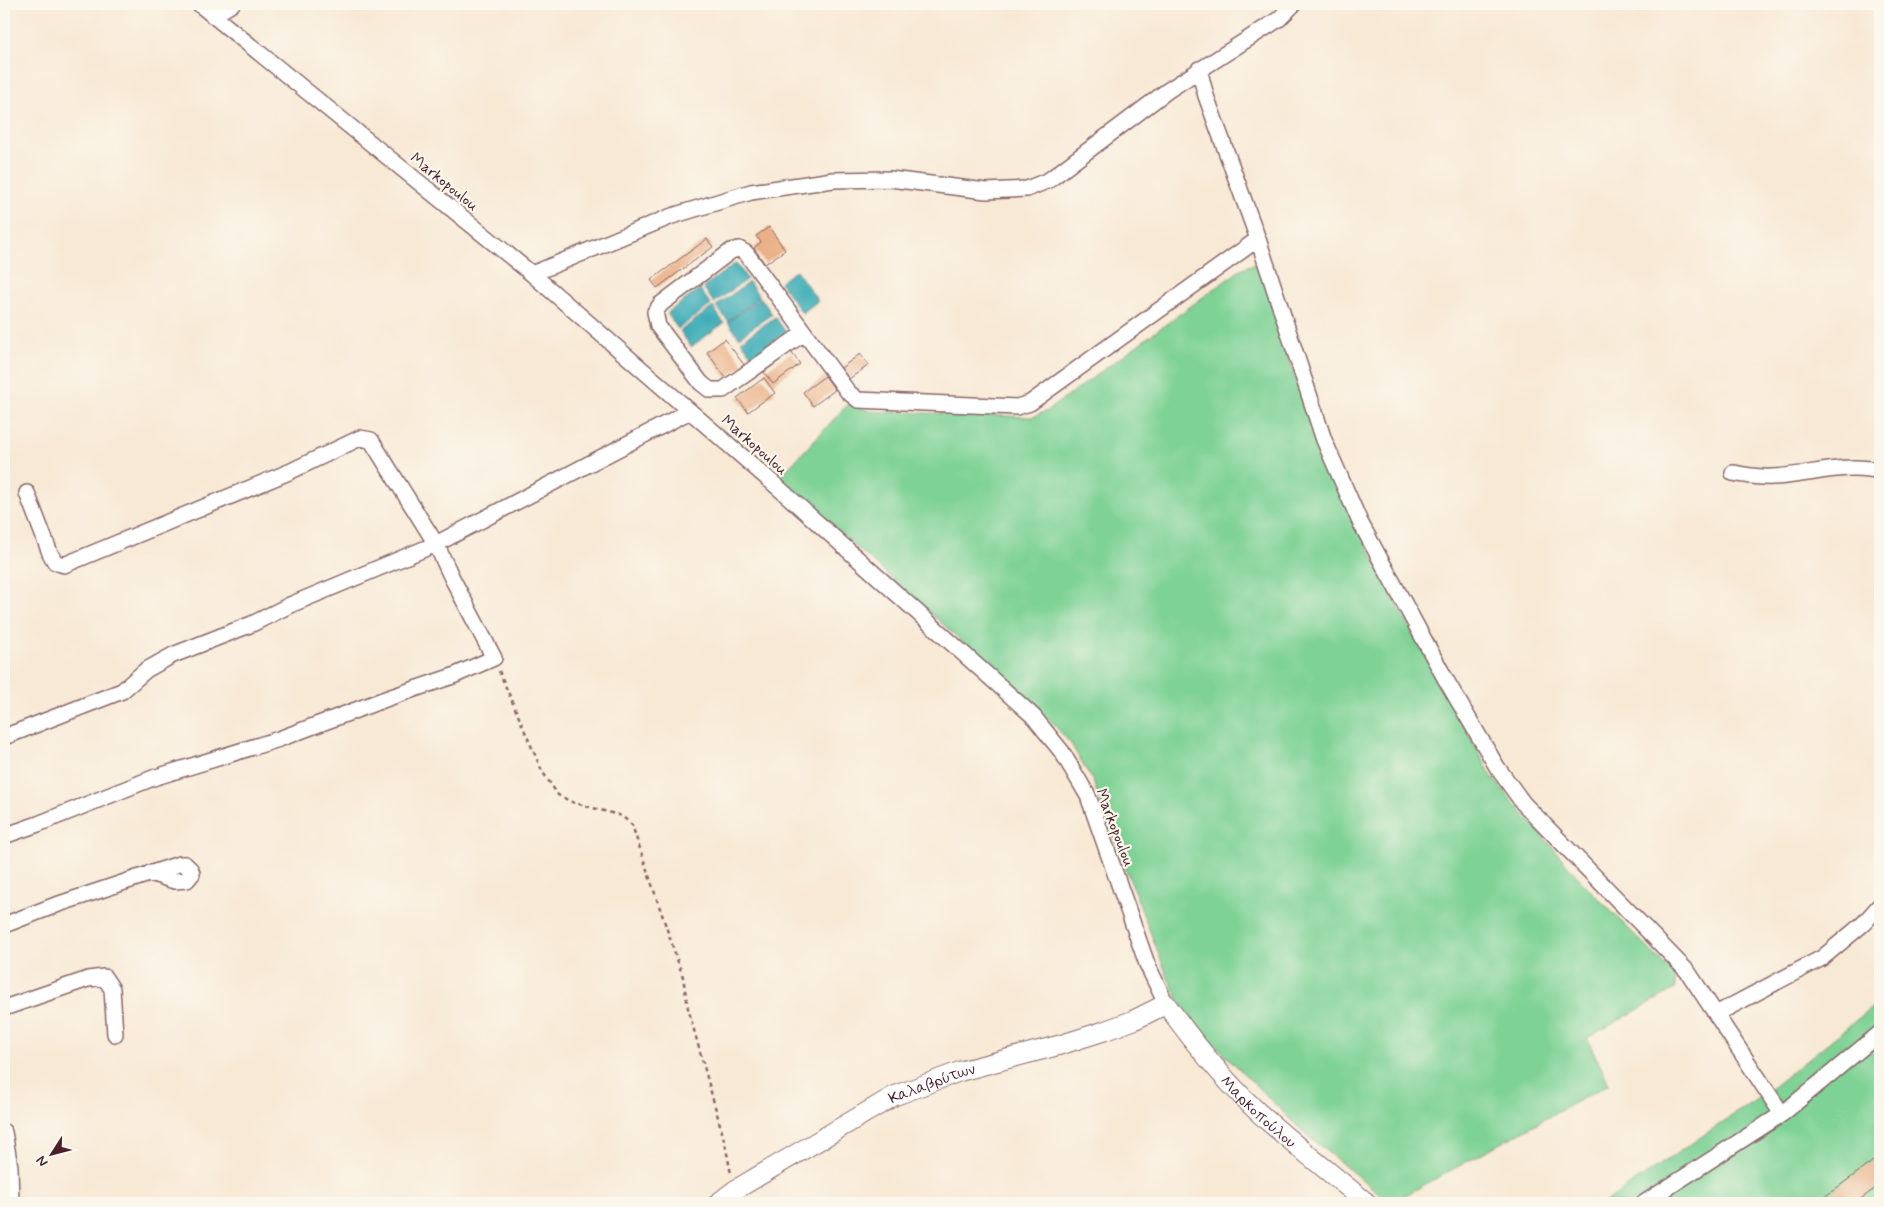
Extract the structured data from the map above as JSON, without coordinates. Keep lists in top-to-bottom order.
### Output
{
  "streets": {
    "main road": ["Καλαβρύτων", "Μαρκοπούλου"],
    "street": ["Markopoulou"]
  },
  "crossings": [
    ["Markopoulou", "Καλαβρύτων"],
    ["Markopoulou", "Μαρκοπούλου"],
    ["Καλαβρύτων", "Μαρκοπούλου"]
  ],
  "north": "bottom left"
}
